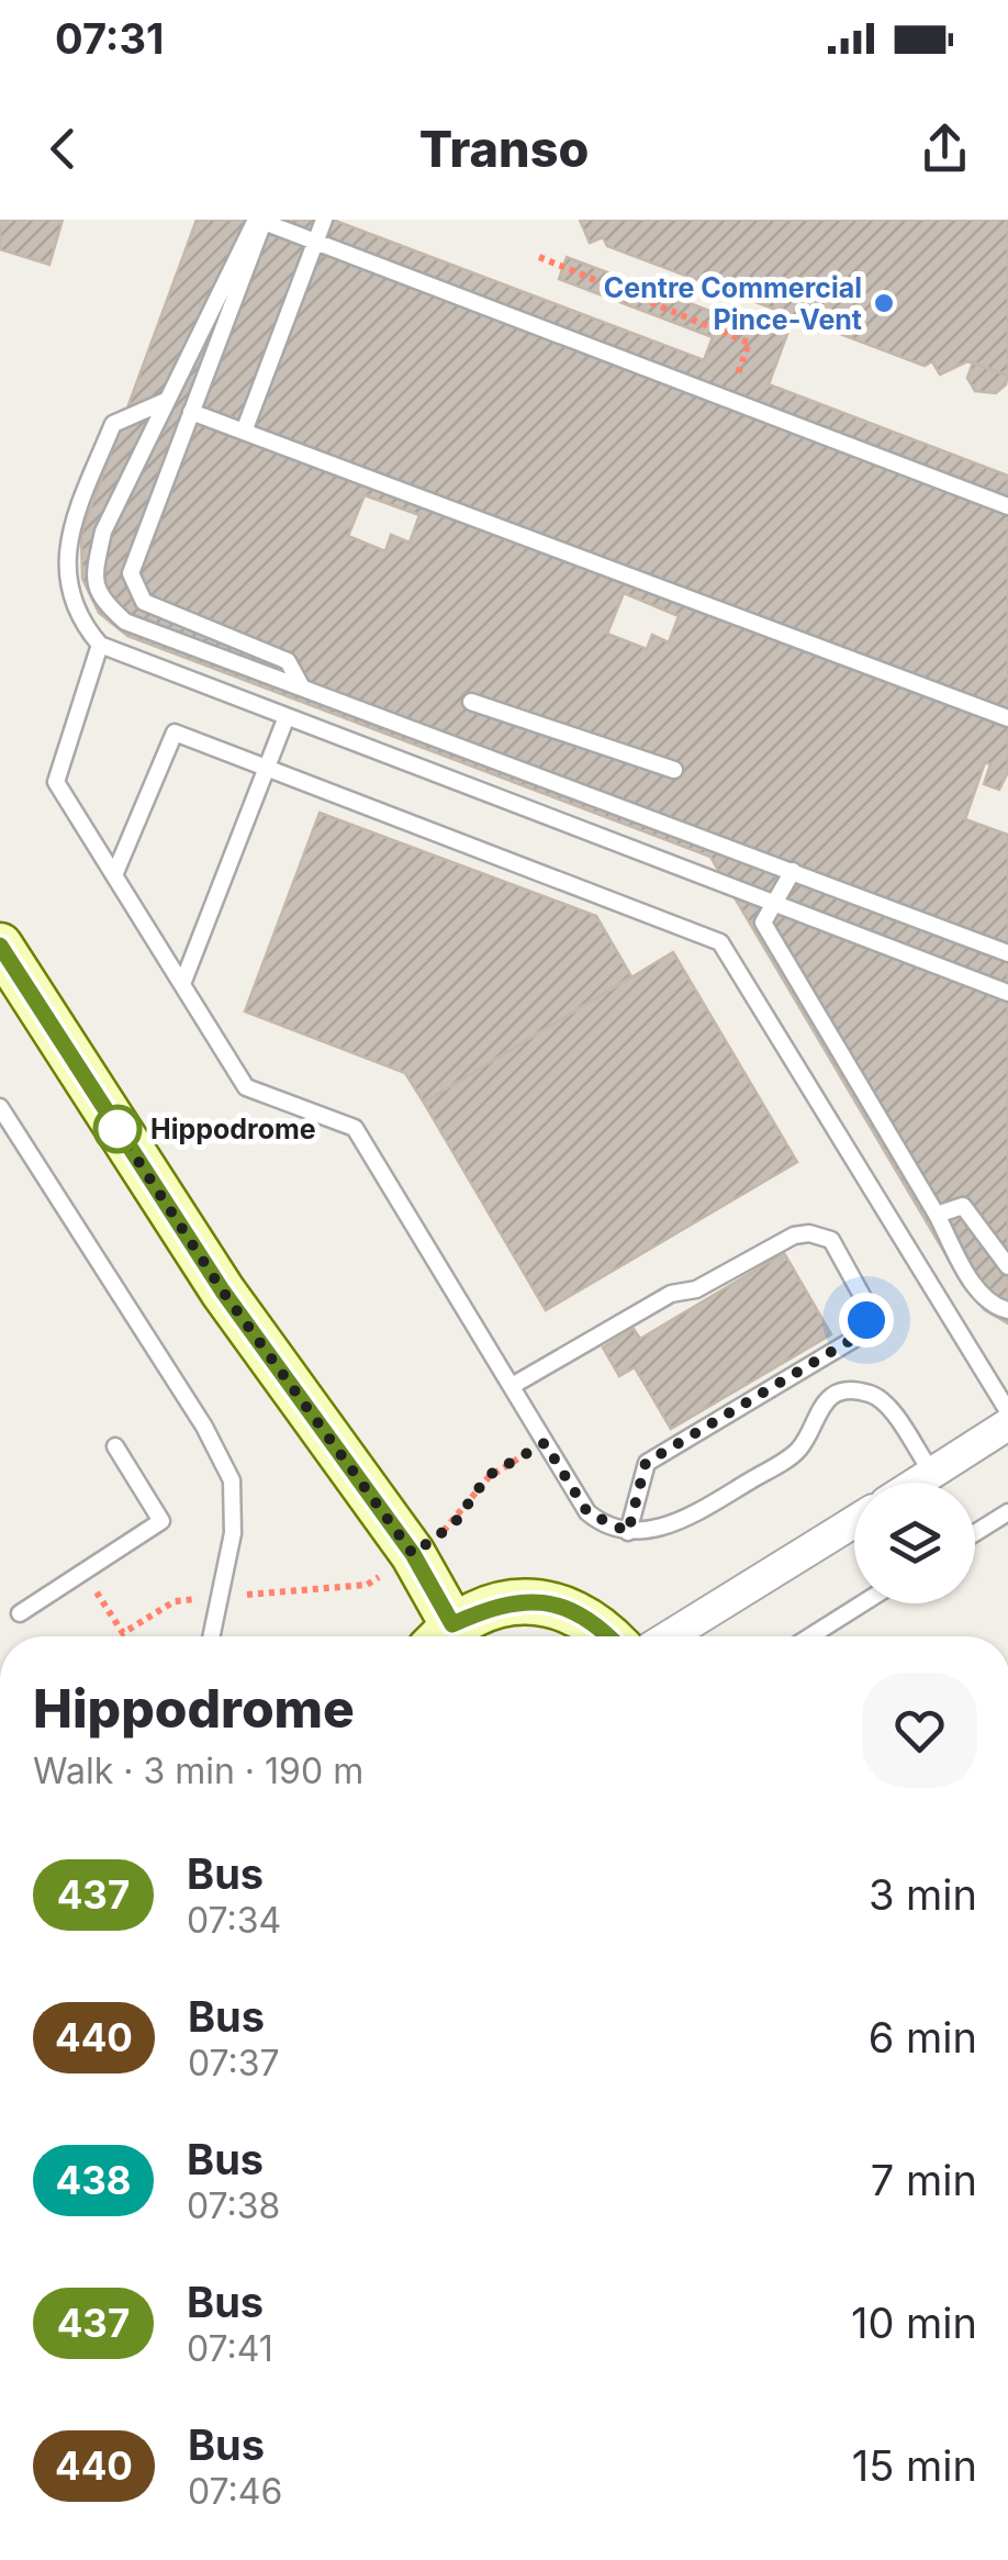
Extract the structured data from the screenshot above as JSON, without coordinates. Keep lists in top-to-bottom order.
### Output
{
  "places": ["Centre Commercial Pince-Vent", "Hippodrome"],
  "lines": ["bus line 437"],
  "page": {
    "status": "07:31",
    "header": "Transo",
    "heading": ["Hippodrome", "Walk · 3 min · 190 m"],
    "list": [
      {
        "mark": "437",
        "name": "Bus",
        "note": "07:34",
        "value": "3 min"
      },
      {
        "mark": "440",
        "name": "Bus",
        "note": "07:37",
        "value": "6 min"
      },
      {
        "mark": "438",
        "name": "Bus",
        "note": "07:38",
        "value": "7 min"
      },
      {
        "mark": "437",
        "name": "Bus",
        "note": "07:41",
        "value": "10 min"
      },
      {
        "mark": "440",
        "name": "Bus",
        "note": "07:46",
        "value": "15 min"
      }
    ]
  }
}
